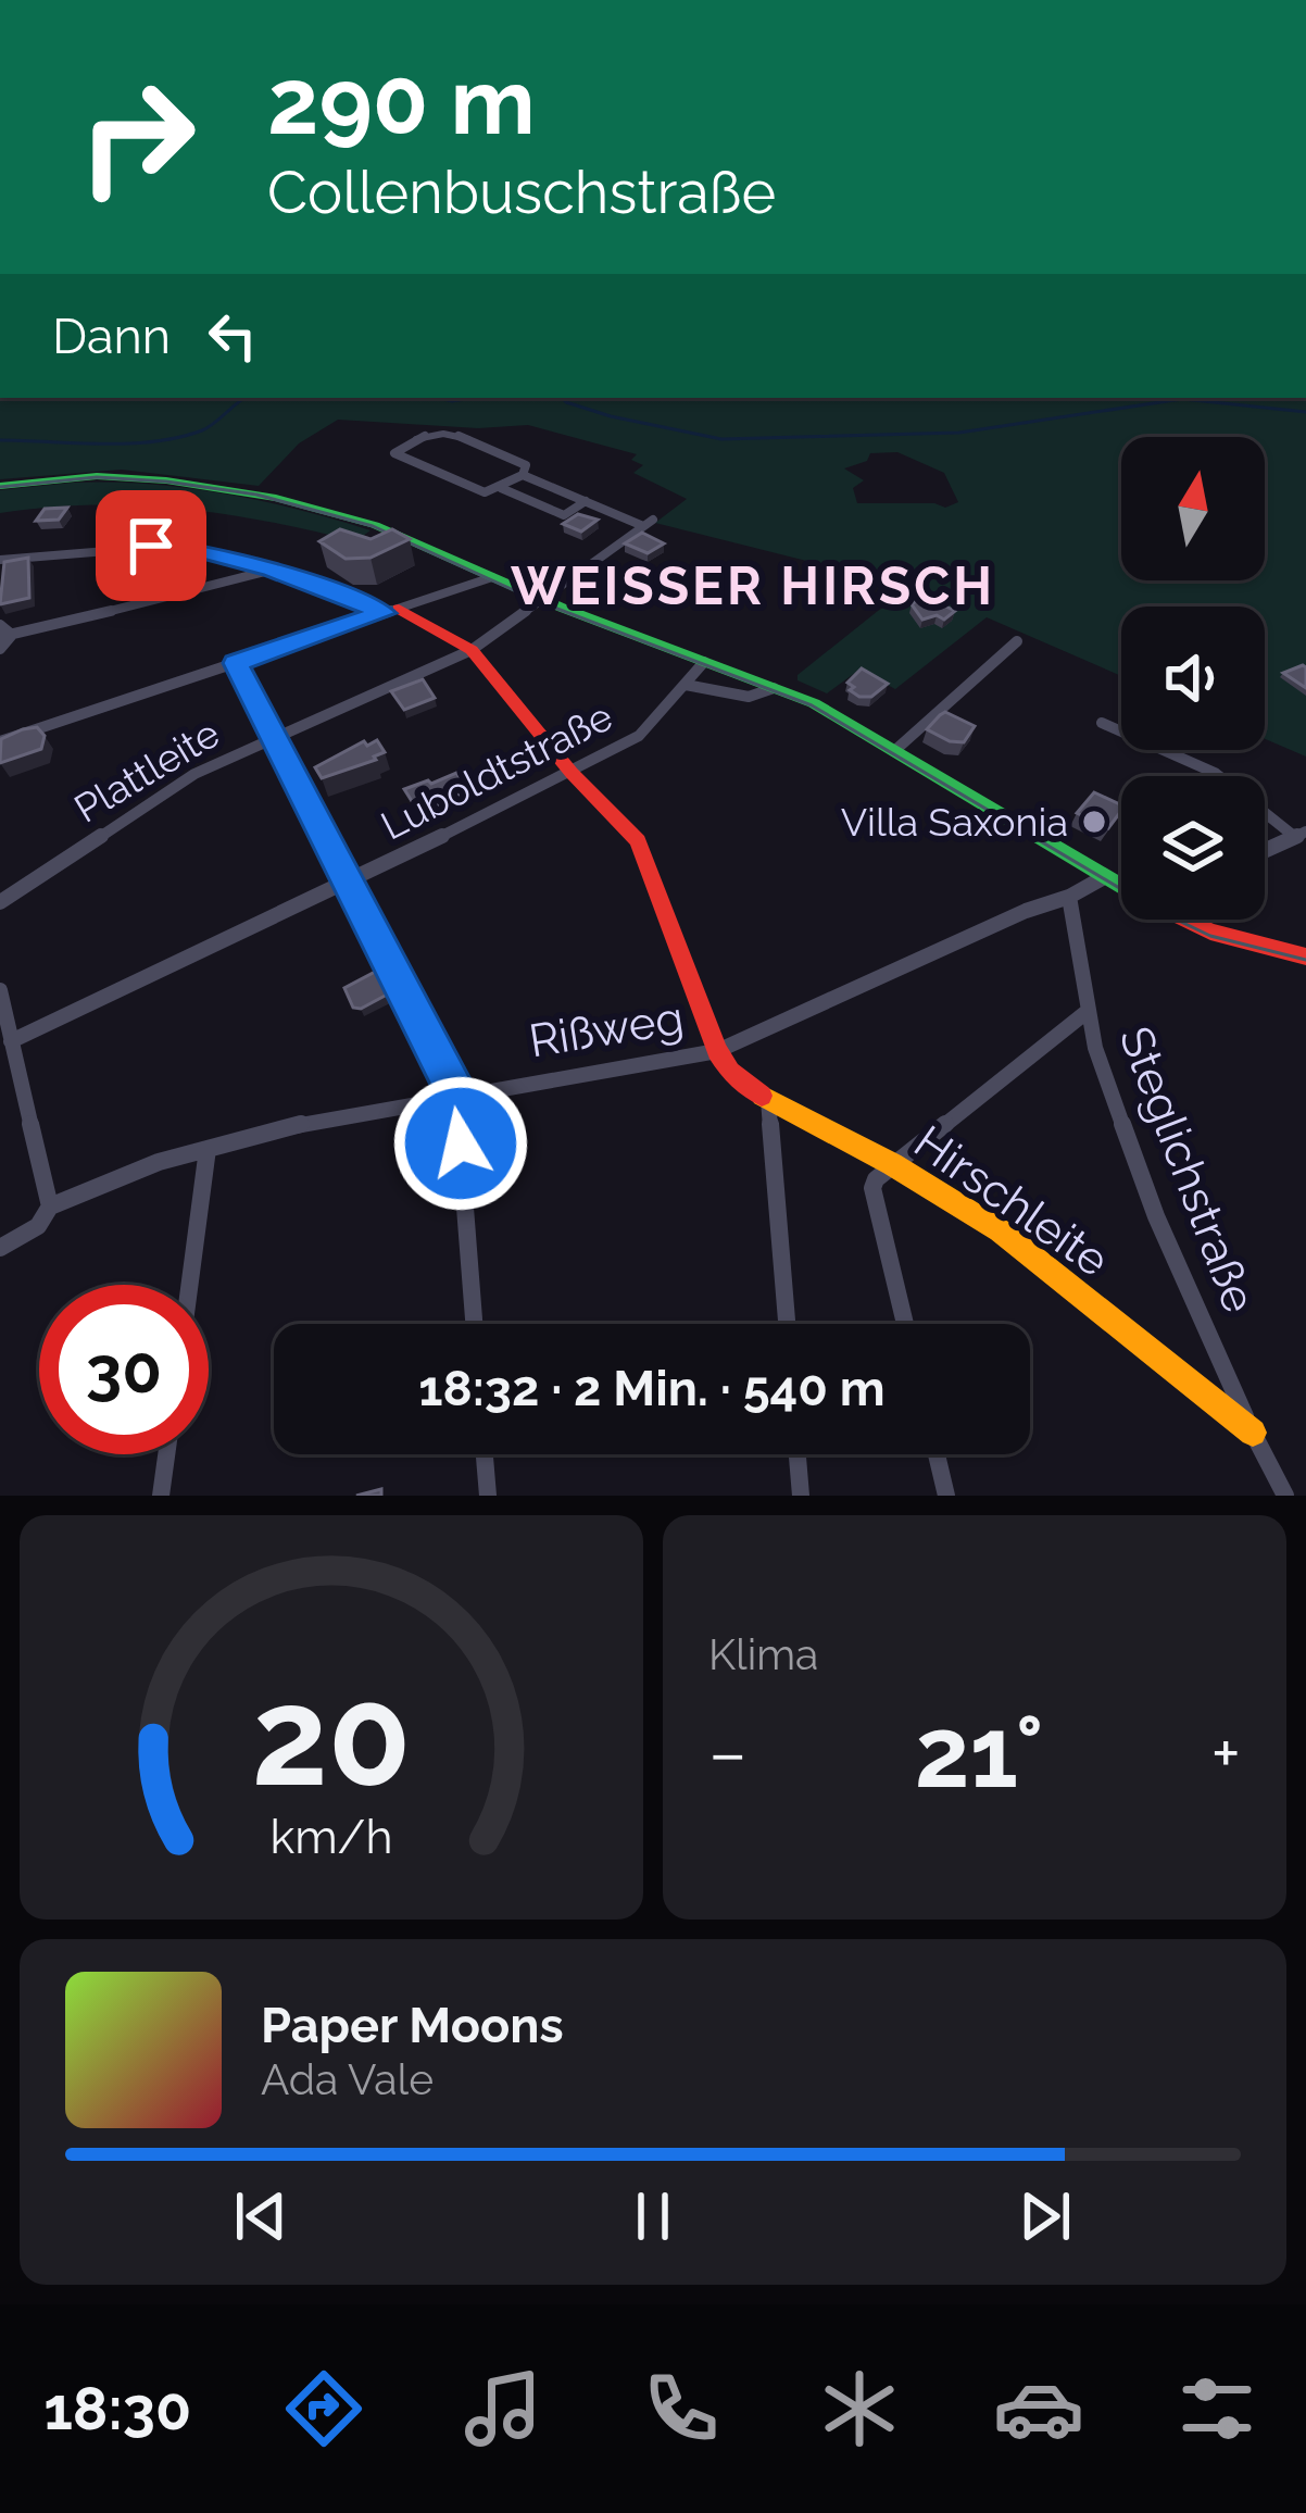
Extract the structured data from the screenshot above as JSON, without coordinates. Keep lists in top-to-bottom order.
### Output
{
  "streets": {
    "main road": ["Hirschleite"],
    "street": [
      "Plattleite",
      "Luboldtstraße",
      "Rißweg",
      "Steglichstraße"
    ]
  },
  "crossings": [
    ["Rißweg", "Steglichstraße"],
    ["Rißweg", "Hirschleite"],
    ["Steglichstraße", "Hirschleite"]
  ],
  "districts": ["WEISSER HIRSCH"],
  "places": ["Villa Saxonia"],
  "north": "top",
  "page": {
    "turn": ["290 m", "Collenbuschstraße"],
    "then": "Dann",
    "limit": "30",
    "trip": "18:32 · 2 Min. · 540 m",
    "tile": "Klima",
    "heat": ["−", "21°", "+"],
    "song": ["Paper Moons", "Ada Vale"],
    "tabs": "18:30",
    "gauge": ["20", "km/h"]
  }
}
